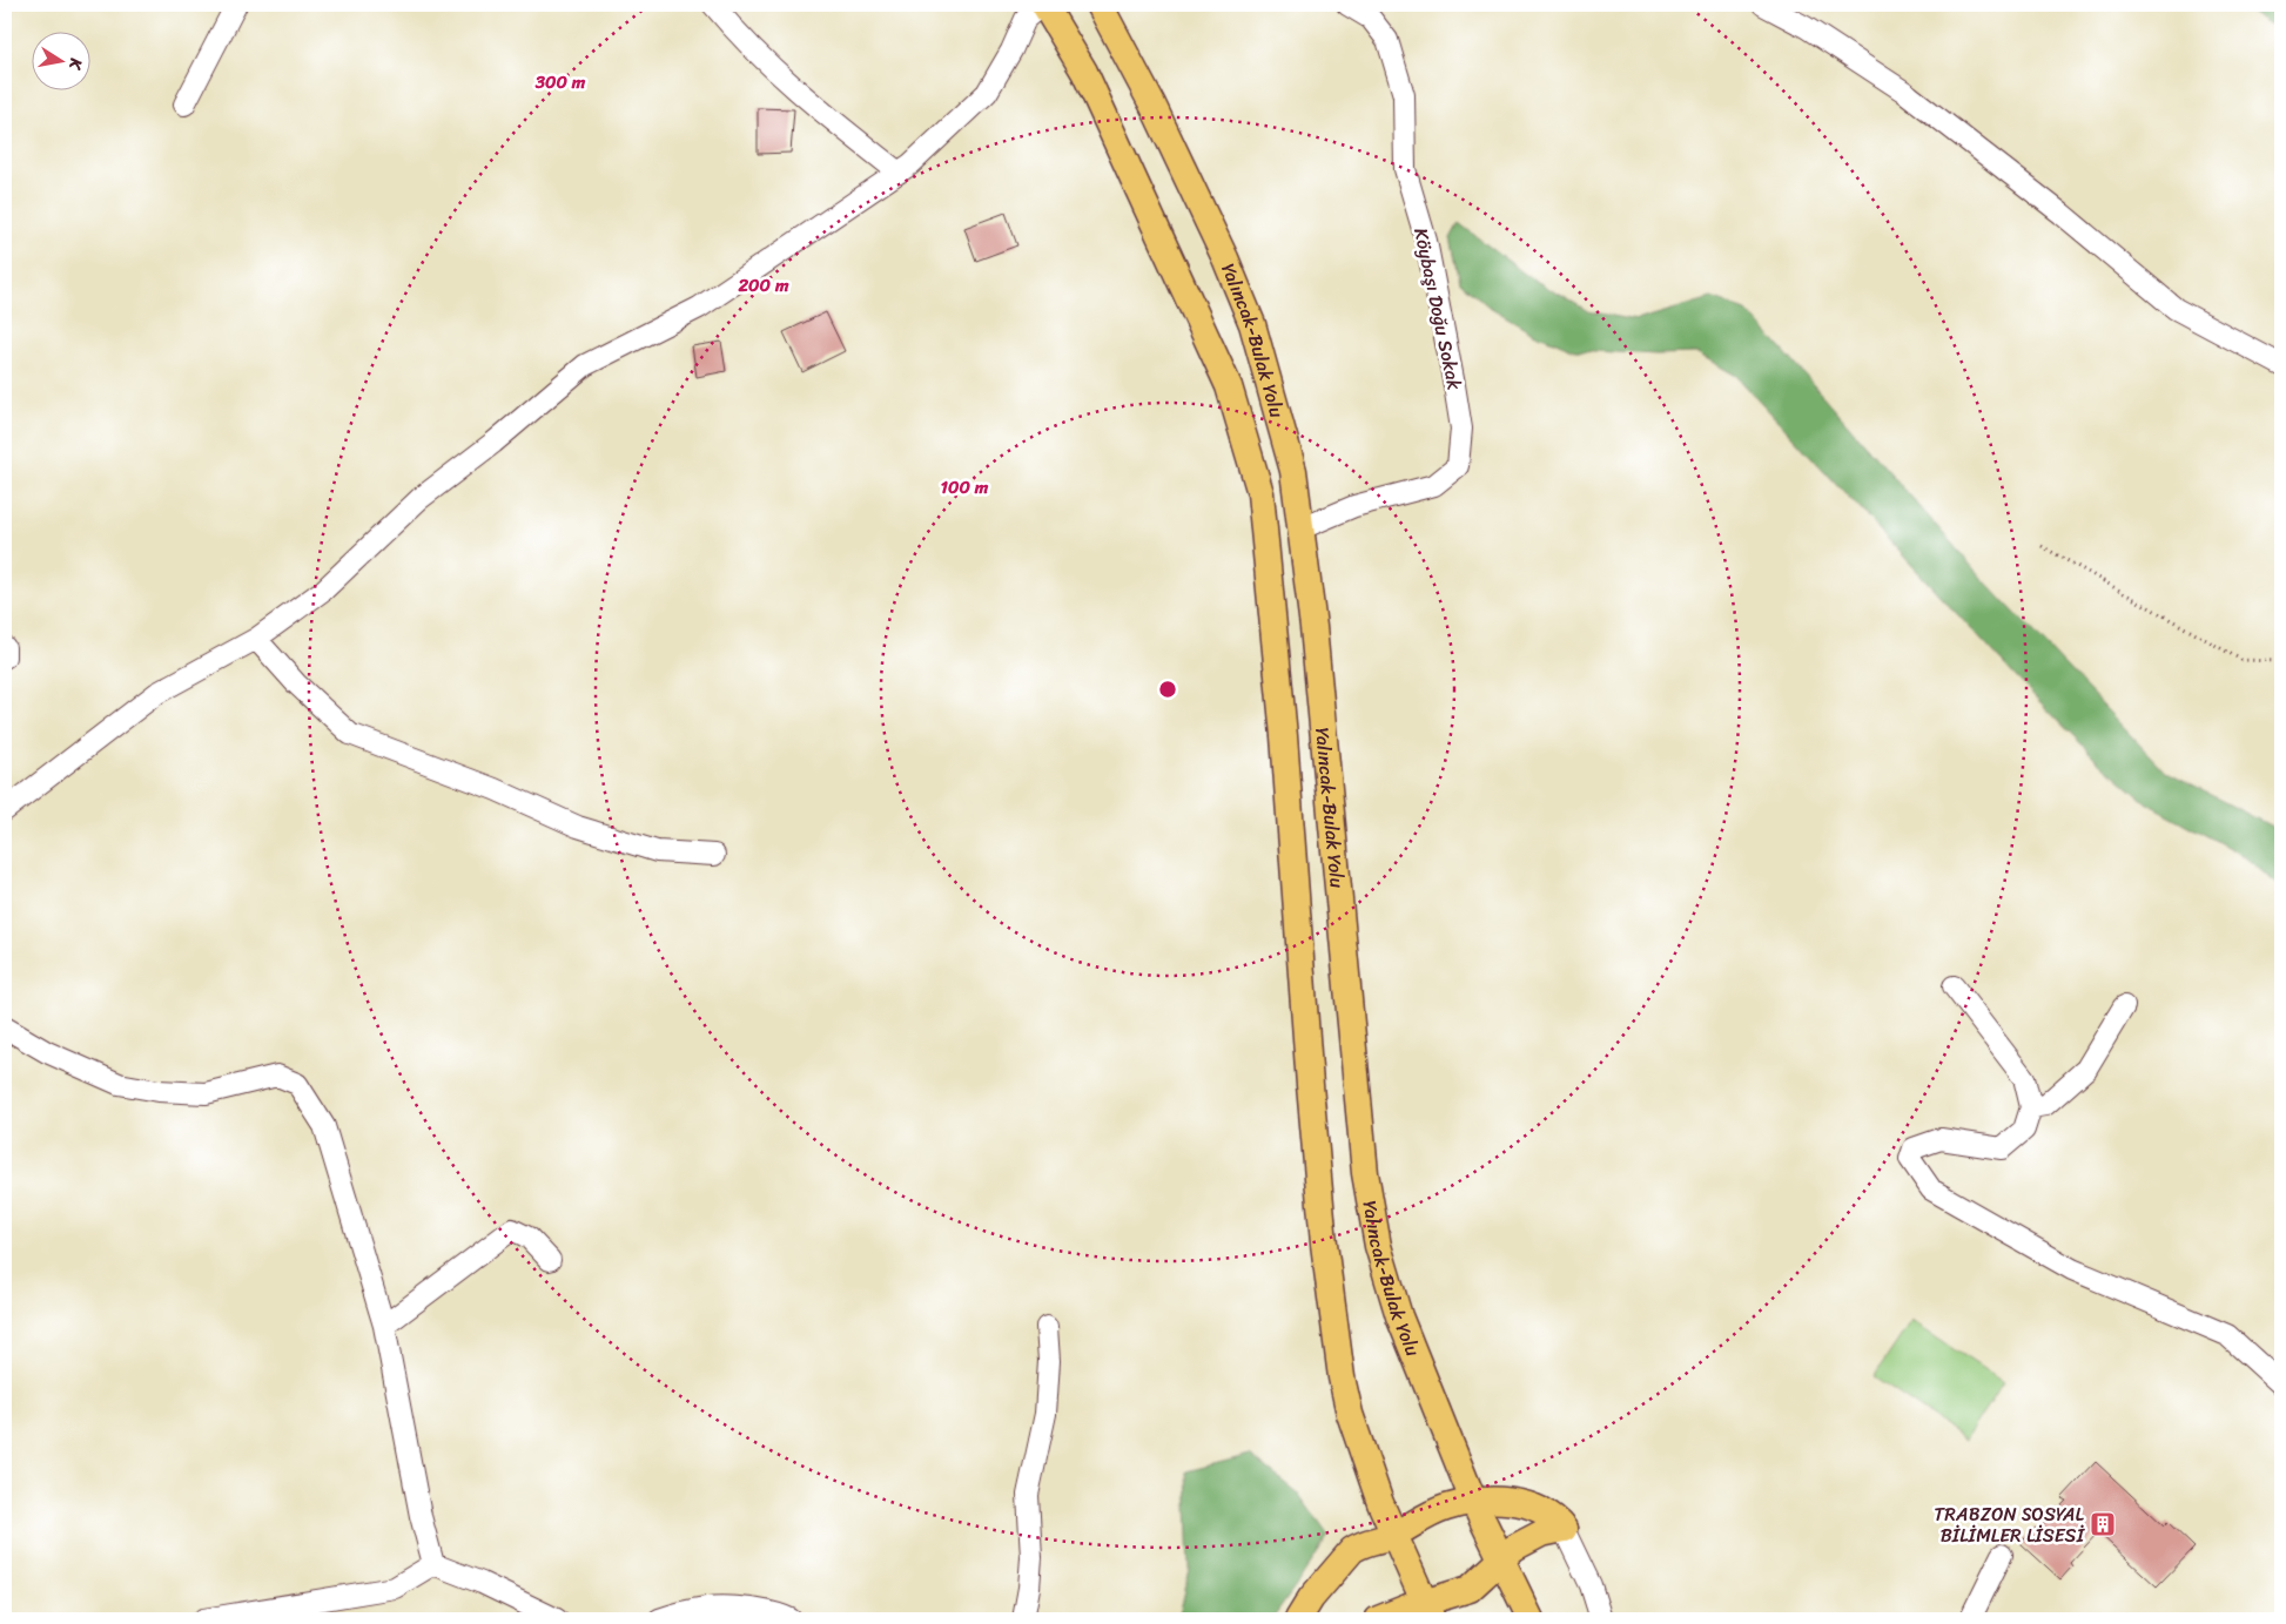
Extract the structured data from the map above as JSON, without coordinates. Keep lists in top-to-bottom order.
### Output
{
  "streets": {
    "main road": ["Yalıncak-Bulak Yolu"],
    "street": ["Köybaşı Doğu Sokak"]
  },
  "crossings": [
    ["Köybaşı Doğu Sokak", "Yalıncak-Bulak Yolu"]
  ],
  "places": {
    "building": ["TRABZON SOSYAL BİLİMLER LİSESİ"]
  },
  "north": "right",
  "rings": ["300 m", "200 m", "100 m"]
}
